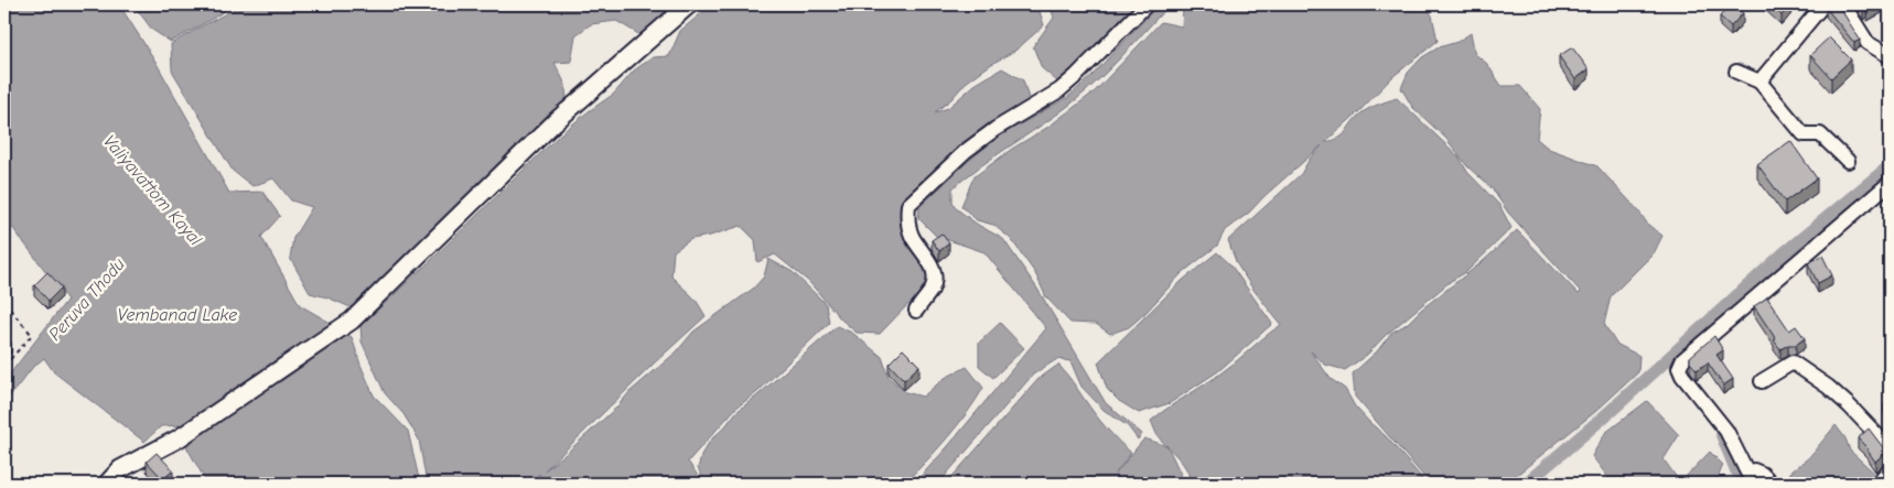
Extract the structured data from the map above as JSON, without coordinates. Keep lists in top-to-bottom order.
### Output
{
  "water": ["Valiyavattom Kayal", "Peruva Thodu", "Vembanad Lake"]
}
